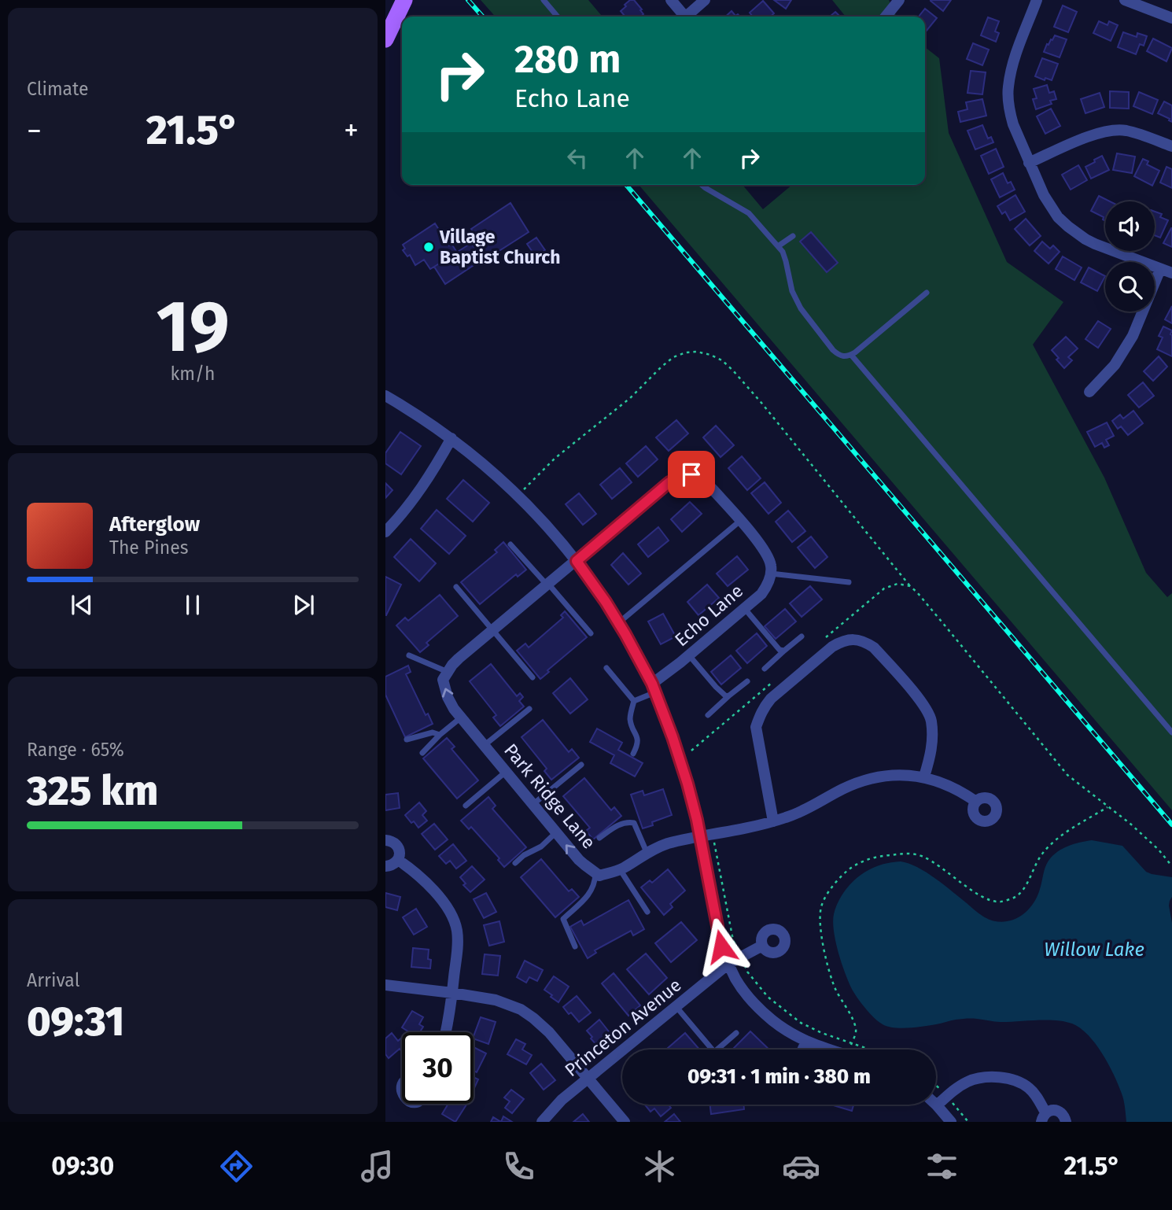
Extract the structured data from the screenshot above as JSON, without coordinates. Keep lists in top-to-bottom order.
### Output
{
  "streets": {
    "street": ["Echo Lane", "Park Ridge Lane", "Princeton Avenue"]
  },
  "water": ["Willow Lake"],
  "places": ["Village Baptist Church"],
  "page": {
    "tile": [
      "Climate",
      ["19", "km/h"],
      ["Range · 65%", "325 km"],
      ["Arrival", "09:31"]
    ],
    "turn": ["280 m", "Echo Lane"],
    "heat": ["−", "21.5°", "+"],
    "song": ["Afterglow", "The Pines"],
    "limit": "30",
    "trip": "09:31 · 1 min · 380 m",
    "tabs": ["09:30", "21.5°"]
  }
}
